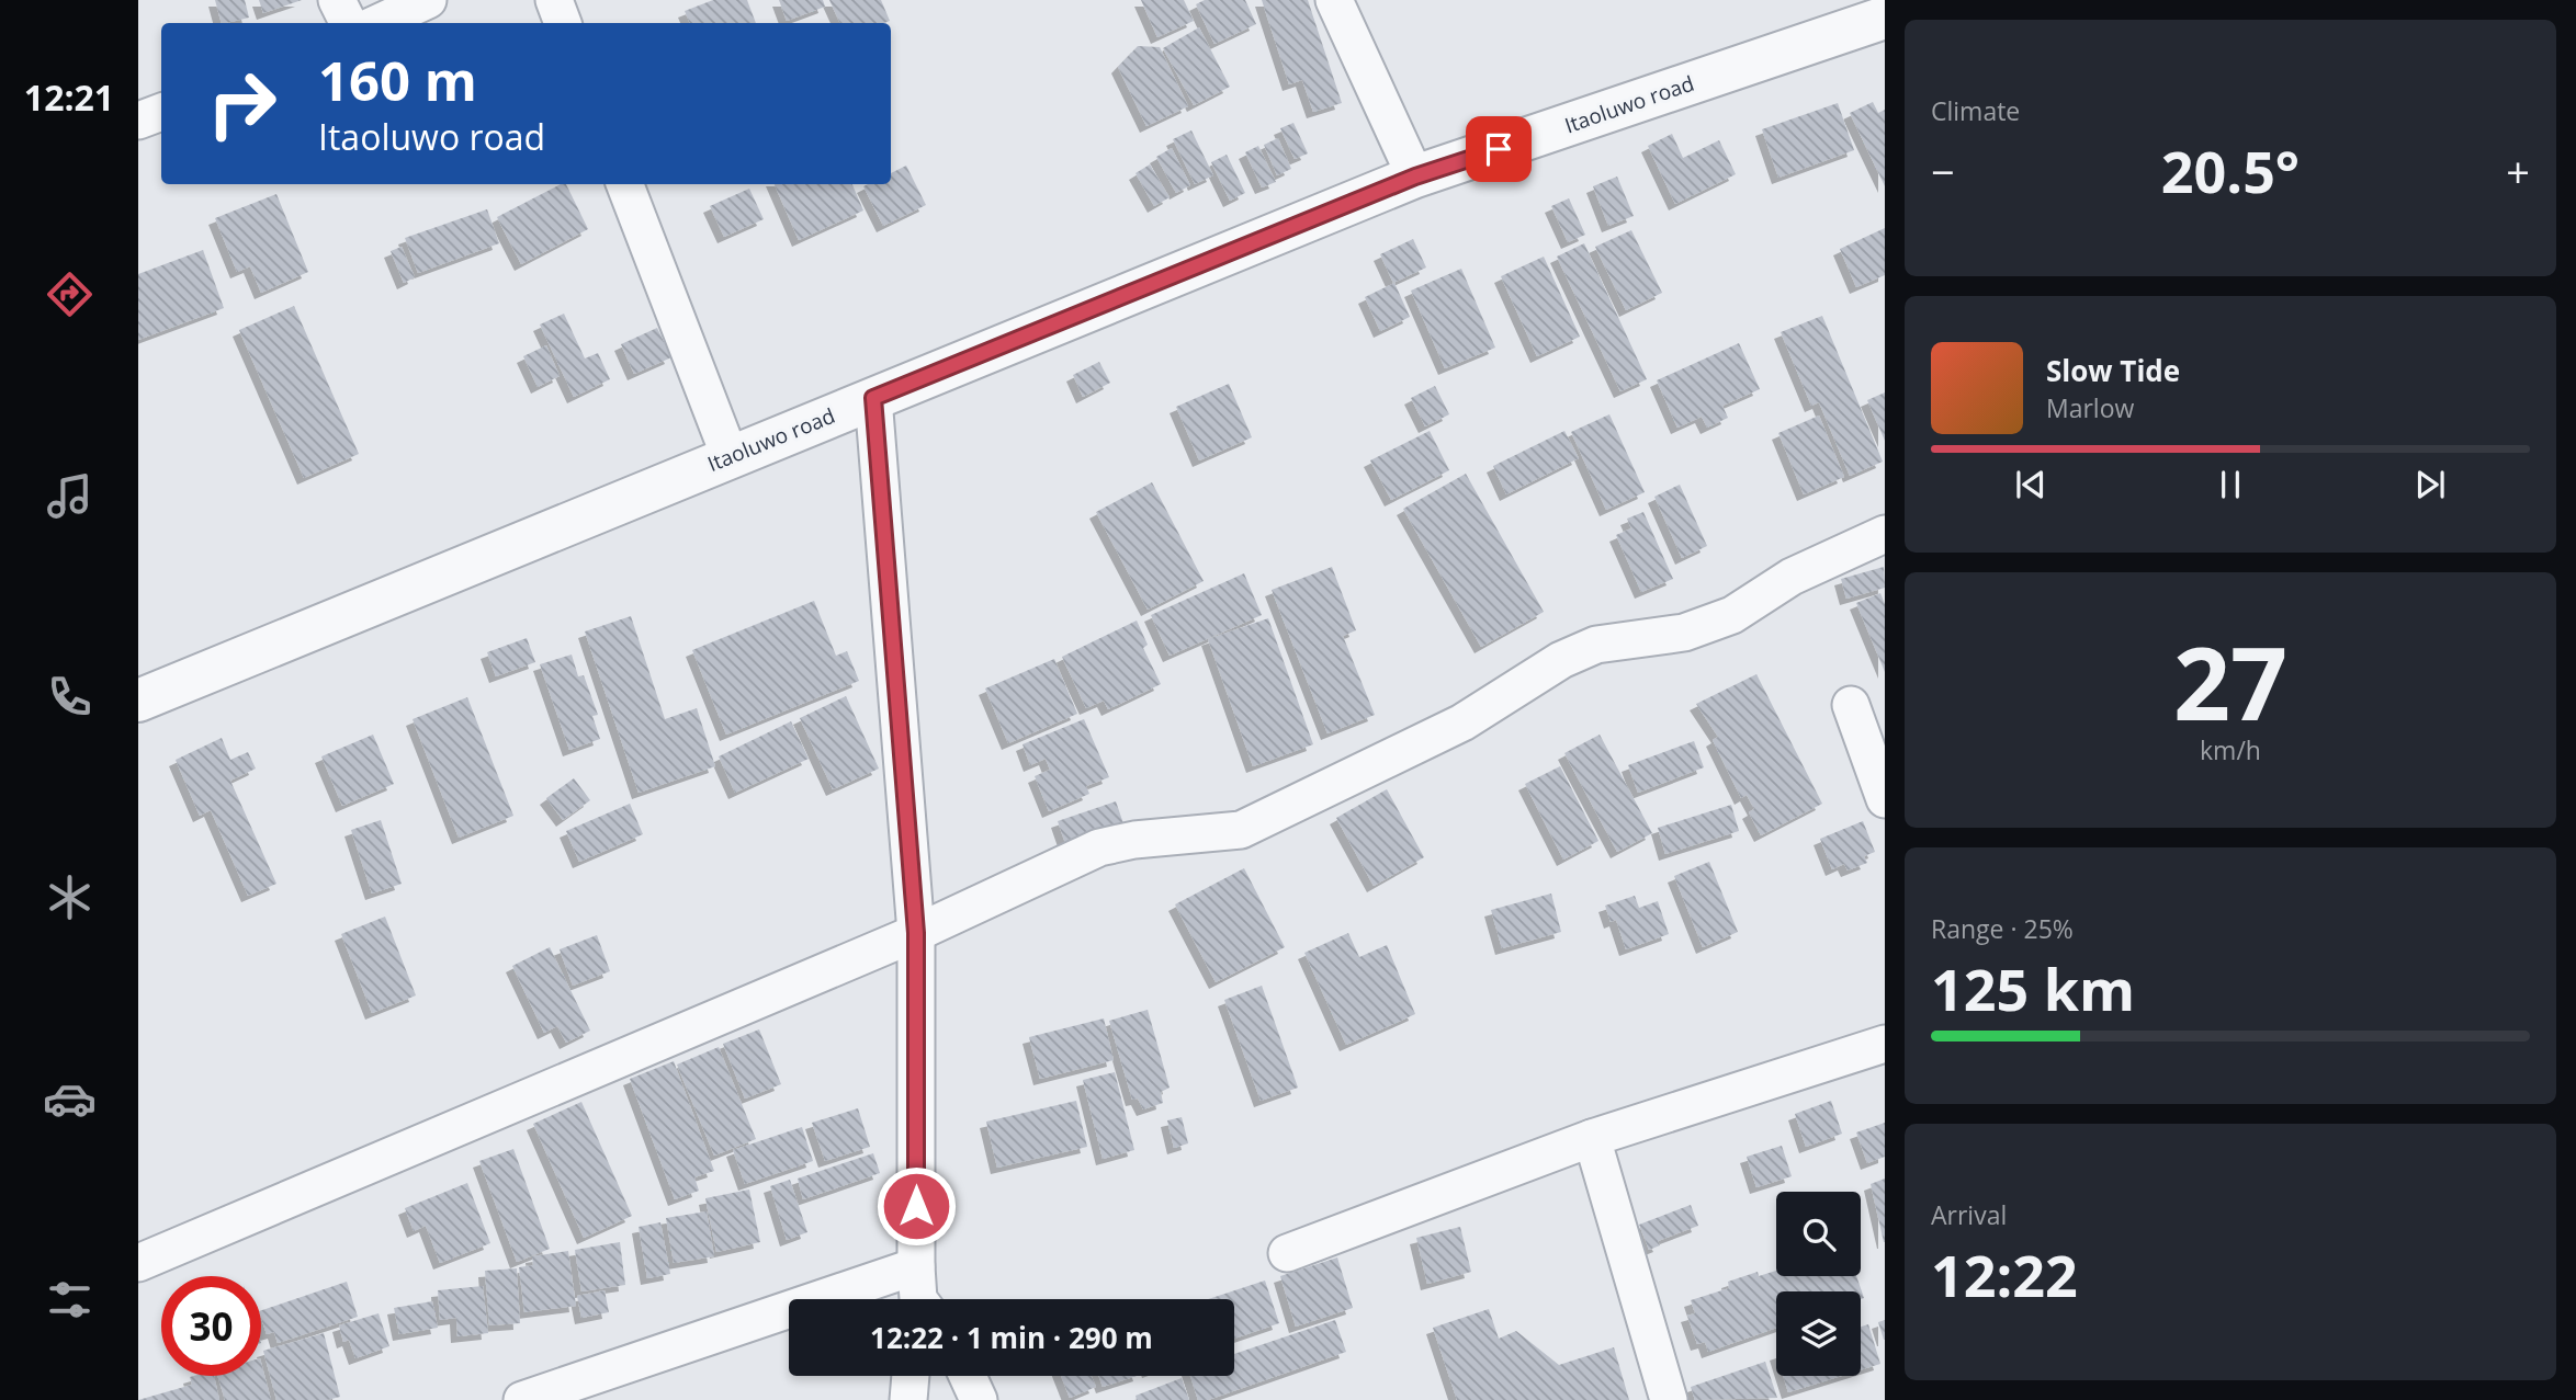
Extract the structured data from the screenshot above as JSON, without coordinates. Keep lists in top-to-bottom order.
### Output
{
  "streets": {
    "street": ["Itaoluwo road"]
  },
  "page": {
    "tabs": "12:21",
    "tile": [
      "Climate",
      ["27", "km/h"],
      ["Range · 25%", "125 km"],
      ["Arrival", "12:22"]
    ],
    "turn": ["160 m", "Itaoluwo road"],
    "heat": ["−", "20.5°", "+"],
    "song": ["Slow Tide", "Marlow"],
    "limit": "30",
    "trip": "12:22 · 1 min · 290 m"
  }
}
